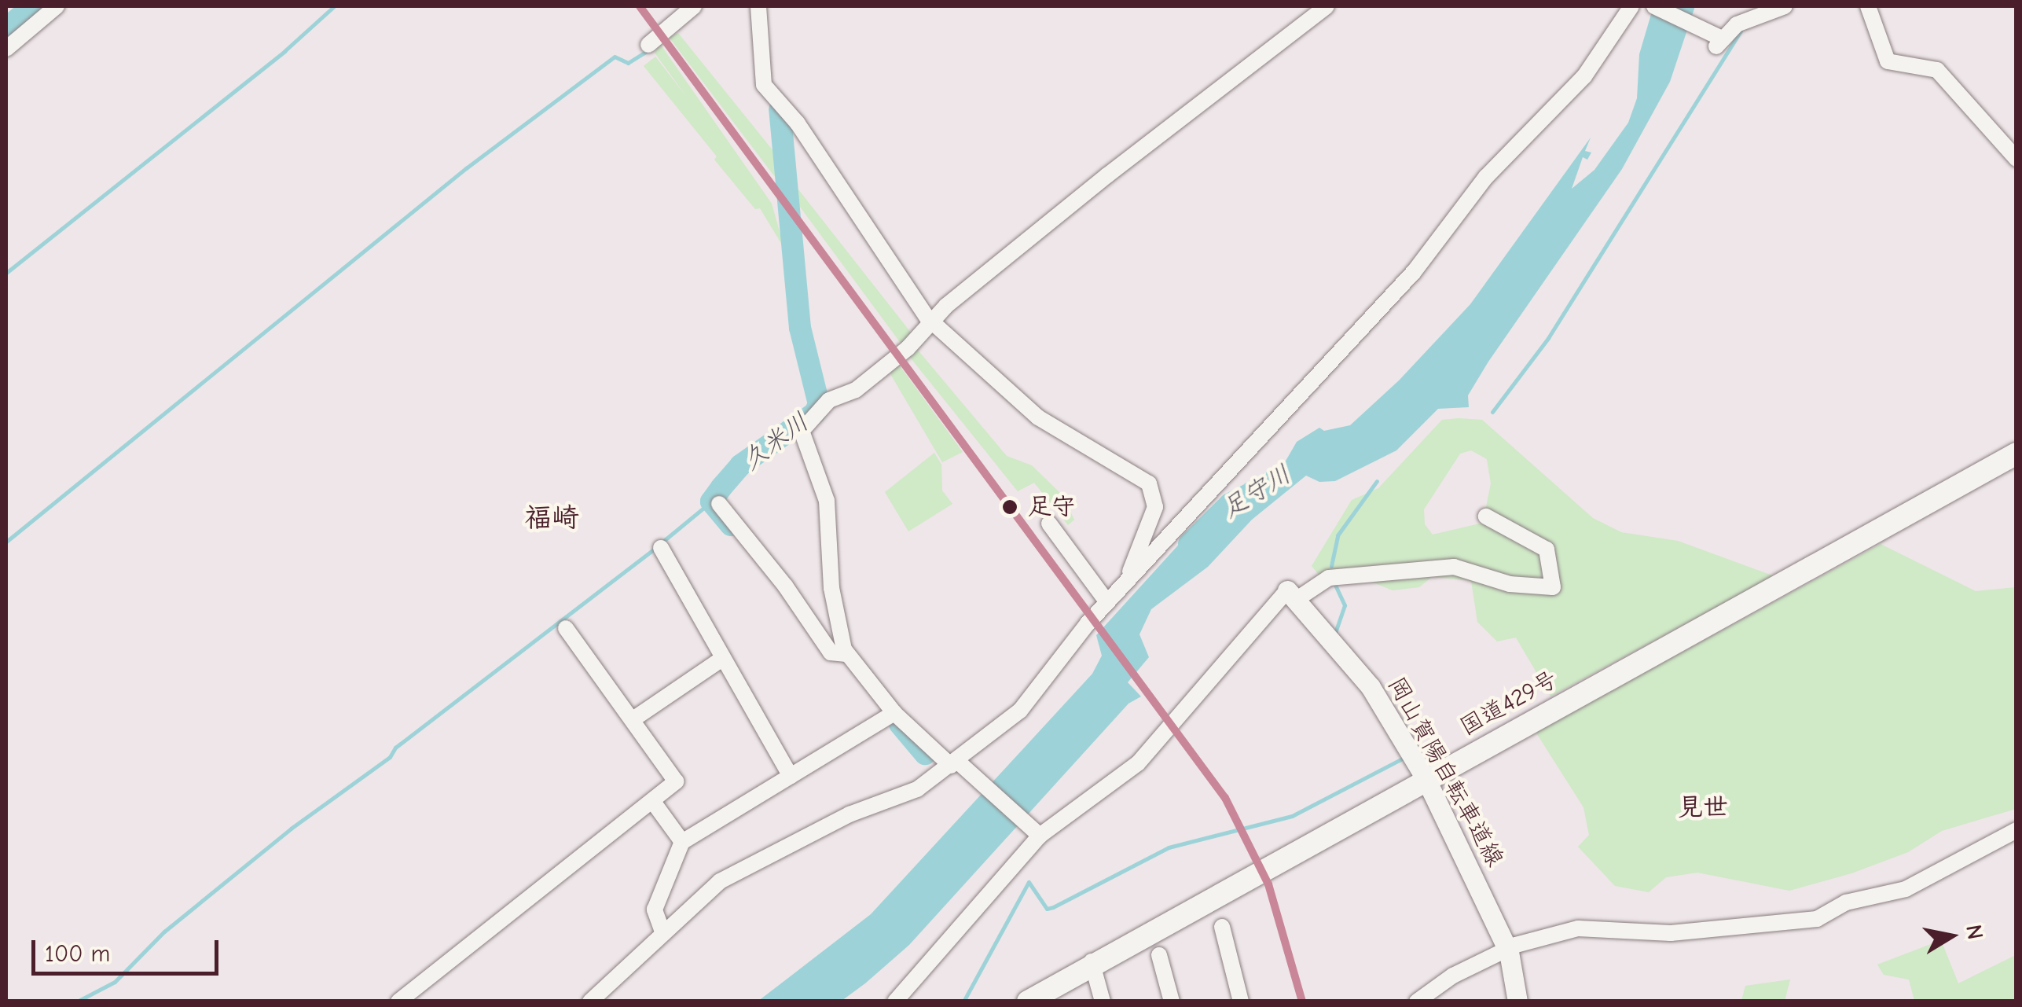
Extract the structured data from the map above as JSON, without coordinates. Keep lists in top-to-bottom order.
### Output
{
  "streets": {
    "highway": ["国道429号"],
    "main road": ["岡山賀陽自転車道線"]
  },
  "crossings": [
    ["国道429号", "岡山賀陽自転車道線"]
  ],
  "districts": ["福崎", "見世"],
  "water": ["久米川", "足守川"],
  "places": ["足守"],
  "scale_bar": "100 m",
  "north": "right"
}
